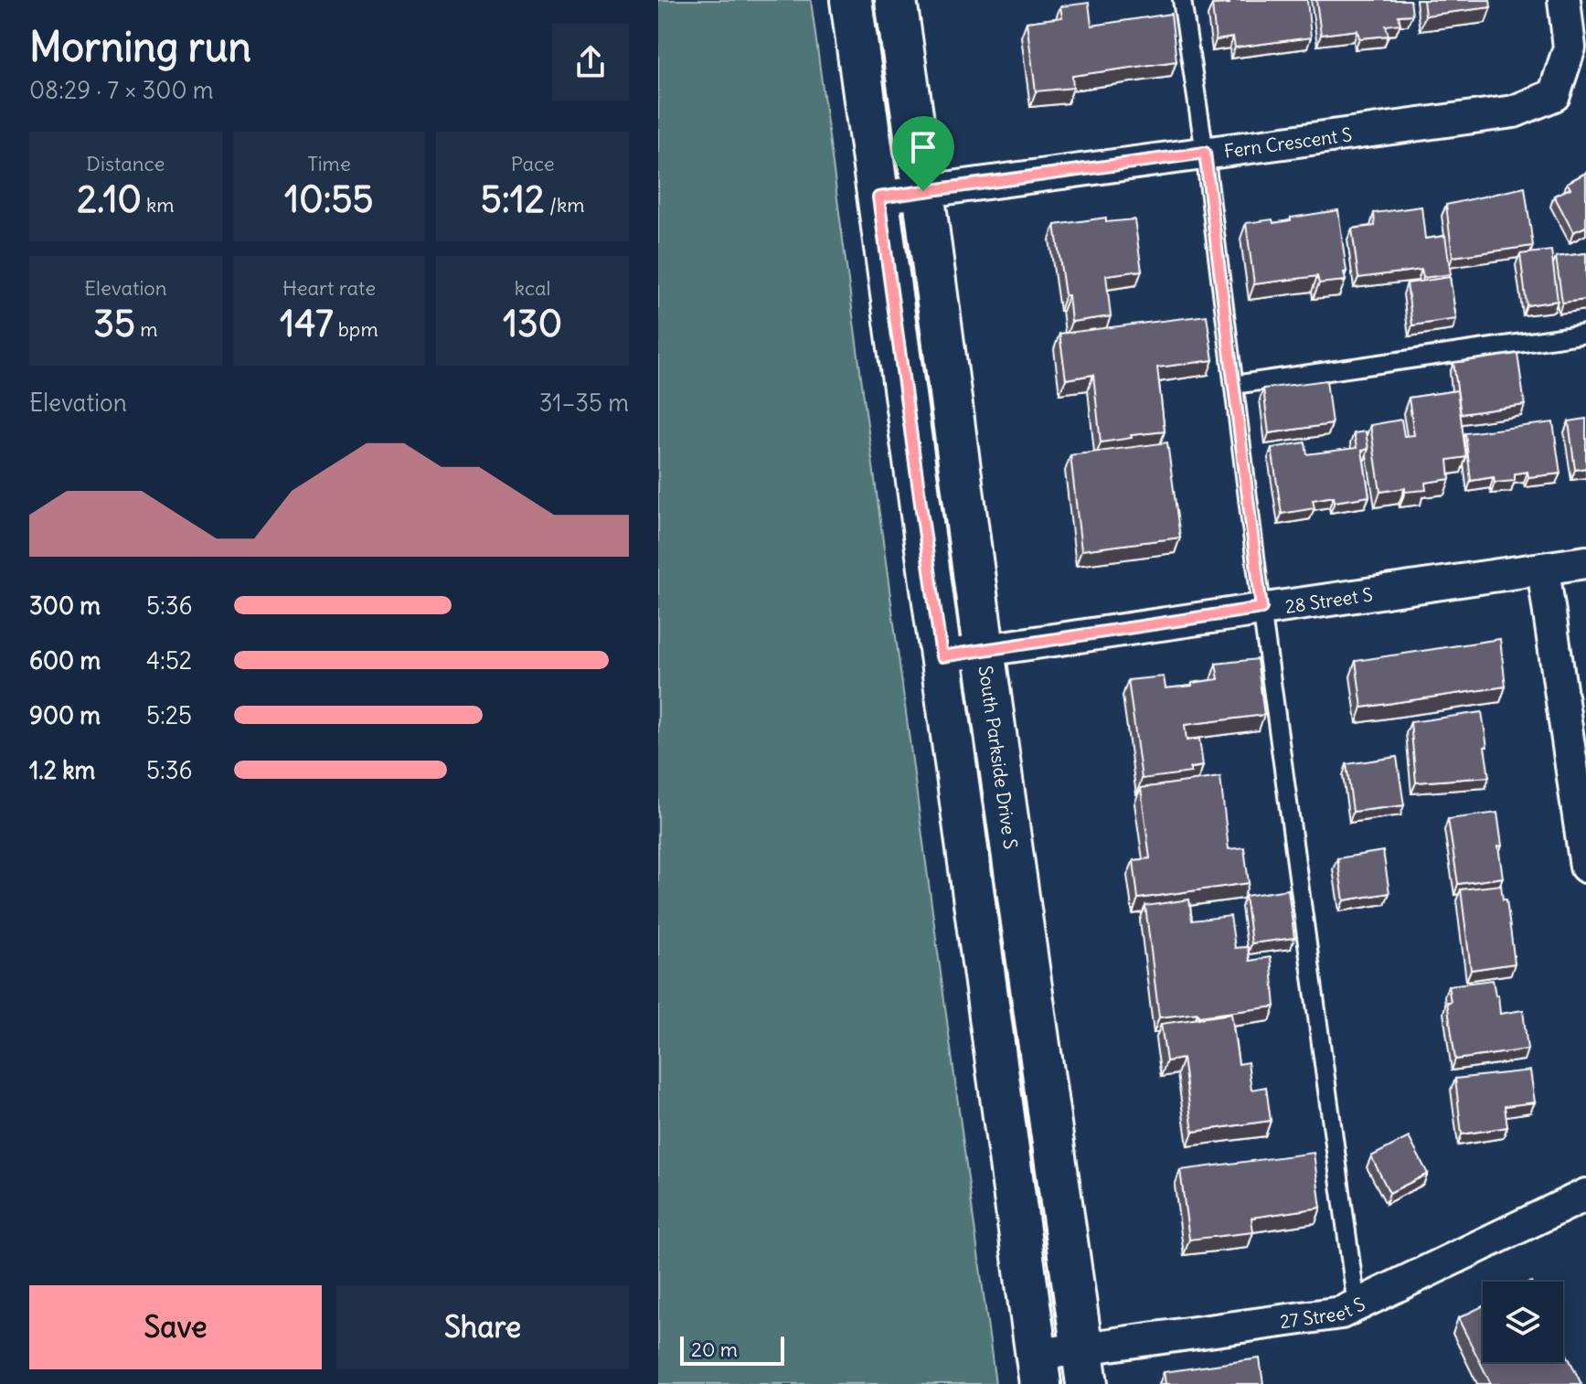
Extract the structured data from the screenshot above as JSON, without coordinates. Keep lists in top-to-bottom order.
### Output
{
  "streets": {
    "main road": ["South Parkside Drive S"],
    "street": ["Fern Crescent S", "28 Street S", "27 Street S"]
  },
  "crossings": [
    ["Fern Crescent S", "South Parkside Drive S"],
    ["28 Street S", "South Parkside Drive S"],
    ["South Parkside Drive S", "27 Street S"]
  ],
  "scale_bar": "20 m",
  "page": {
    "heading": ["Morning run", "08:29 · 7 × 300 m"],
    "stats": [
      ["Distance", "2.10 km"],
      ["Time", "10:55"],
      ["Pace", "5:12 /km"],
      ["Elevation", "35 m"],
      ["Heart rate", "147 bpm"],
      ["kcal", "130"]
    ],
    "chart": ["Elevation", "31–35 m"],
    "list": [
      {
        "name": "300 m",
        "note": "5:36"
      },
      {
        "name": "600 m",
        "note": "4:52"
      },
      {
        "name": "900 m",
        "note": "5:25"
      },
      {
        "name": "1.2 km",
        "note": "5:36"
      }
    ],
    "buttons": ["Save", "Share"],
    "scale": "20 m"
  }
}
